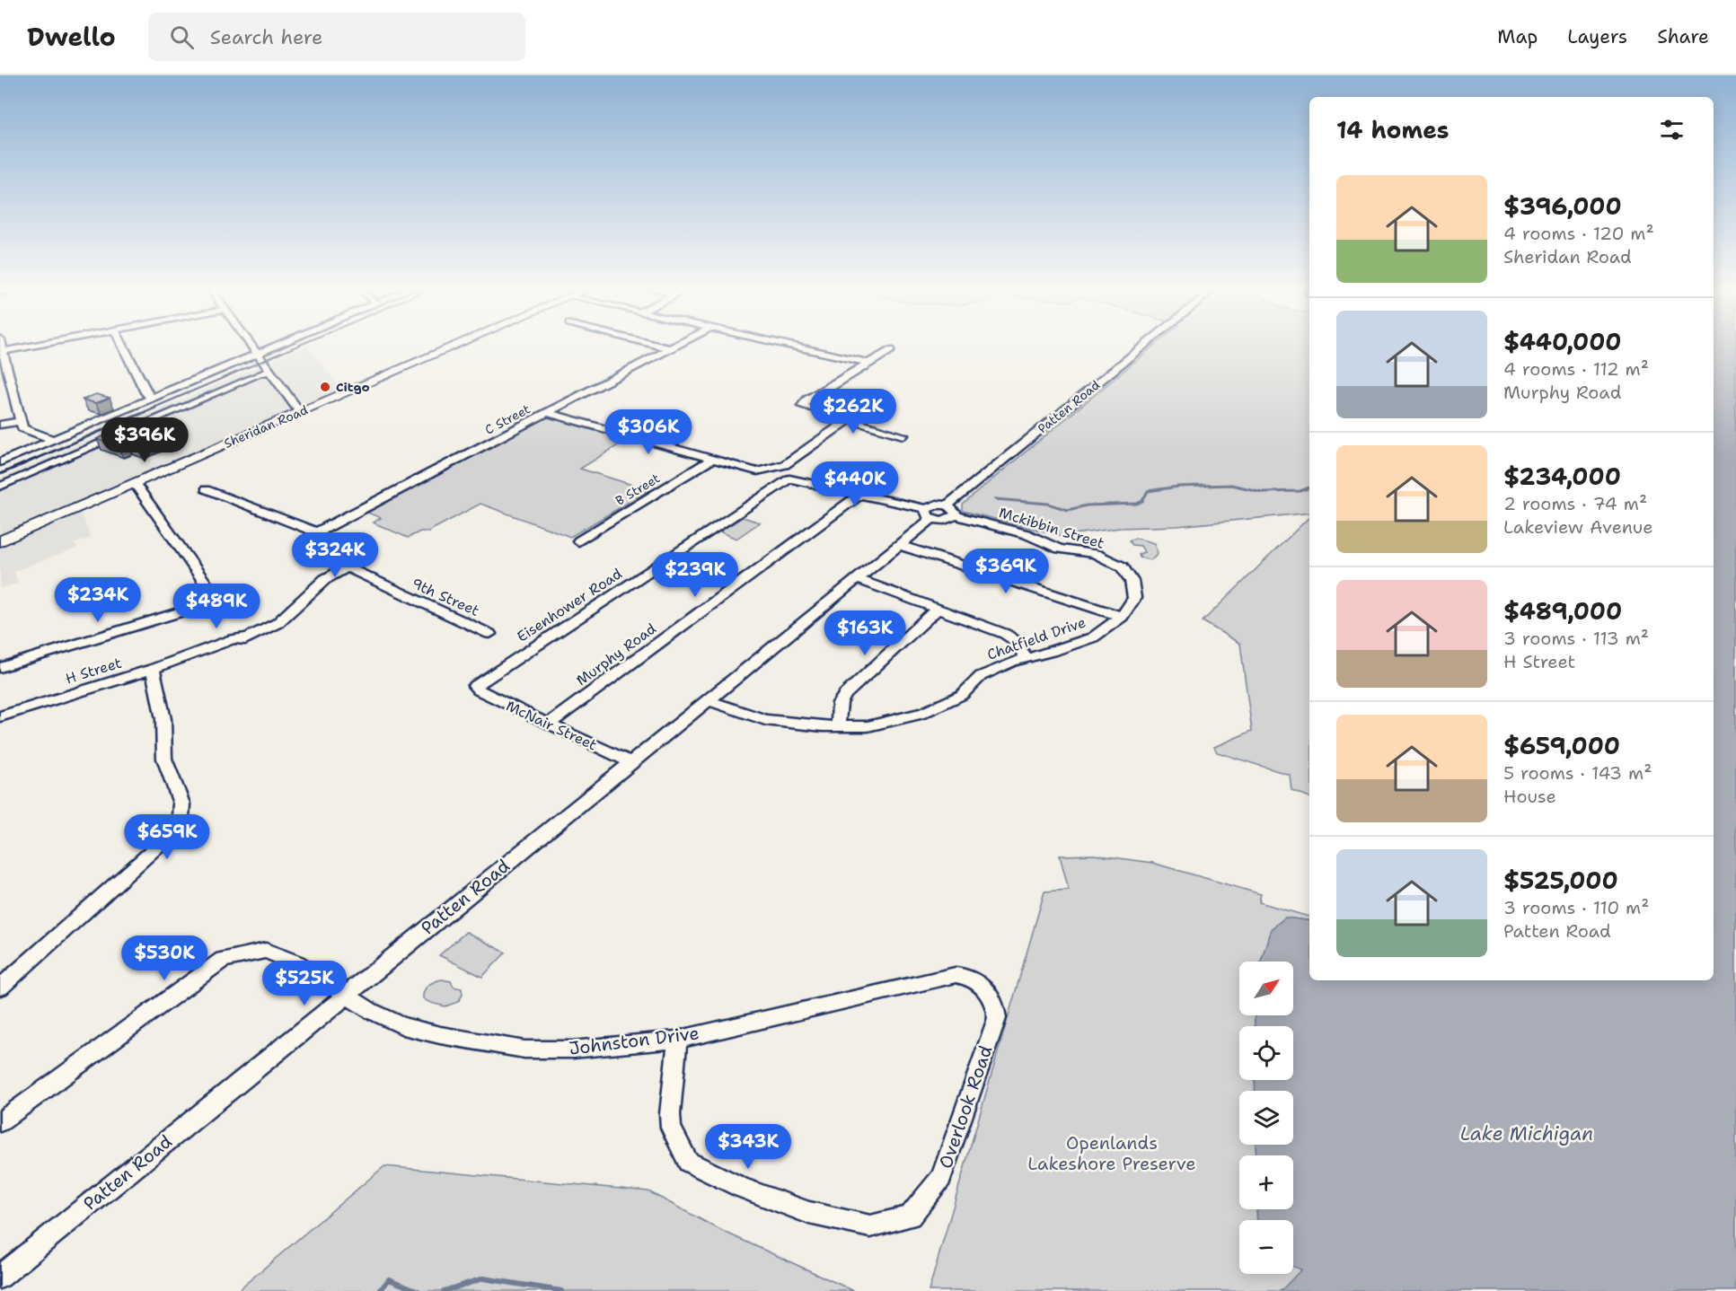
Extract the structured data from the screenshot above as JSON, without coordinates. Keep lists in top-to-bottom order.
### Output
{
  "streets": {
    "main road": ["Sheridan Road"],
    "street": [
      "Patten Road",
      "C Street",
      "B Street",
      "Mckibbin Street",
      "9th Street",
      "Eisenhower Road",
      "Chatfield Drive",
      "Murphy Road",
      "H Street",
      "McNair Street",
      "Johnston Drive",
      "Overlook Road"
    ]
  },
  "crossings": [
    ["Patten Road", "Mckibbin Street"],
    ["Patten Road", "Chatfield Drive"],
    ["Patten Road", "McNair Street"],
    ["Patten Road", "Johnston Drive"],
    ["C Street", "9th Street"],
    ["Mckibbin Street", "Chatfield Drive"],
    ["9th Street", "H Street"],
    ["Eisenhower Road", "Murphy Road"],
    ["Eisenhower Road", "McNair Street"],
    ["Murphy Road", "McNair Street"],
    ["Johnston Drive", "Overlook Road"]
  ],
  "water": ["Lake Michigan"],
  "parks": ["Openlands Lakeshore Preserve"],
  "places": ["Citgo"],
  "north": "top right",
  "page": {
    "header": "Dwello",
    "search": "Search here",
    "nav": ["Map", "Layers", "Share"],
    "heading": "14 homes",
    "list": [
      {
        "name": "$396,000",
        "note": "4 rooms · 120 m² · Sheridan Road"
      },
      {
        "name": "$440,000",
        "note": "4 rooms · 112 m² · Murphy Road"
      },
      {
        "name": "$234,000",
        "note": "2 rooms · 74 m² · Lakeview Avenue"
      },
      {
        "name": "$489,000",
        "note": "3 rooms · 113 m² · H Street"
      },
      {
        "name": "$659,000",
        "note": "5 rooms · 143 m² · House"
      },
      {
        "name": "$525,000",
        "note": "3 rooms · 110 m² · Patten Road"
      }
    ],
    "price": [
      "$262K",
      "$306K",
      "$396K",
      "$440K",
      "$324K",
      "$369K",
      "$239K",
      "$234K",
      "$489K",
      "$163K",
      "$659K",
      "$530K",
      "$525K",
      "$343K"
    ],
    "map_buttons": ["+", "−"]
  }
}
